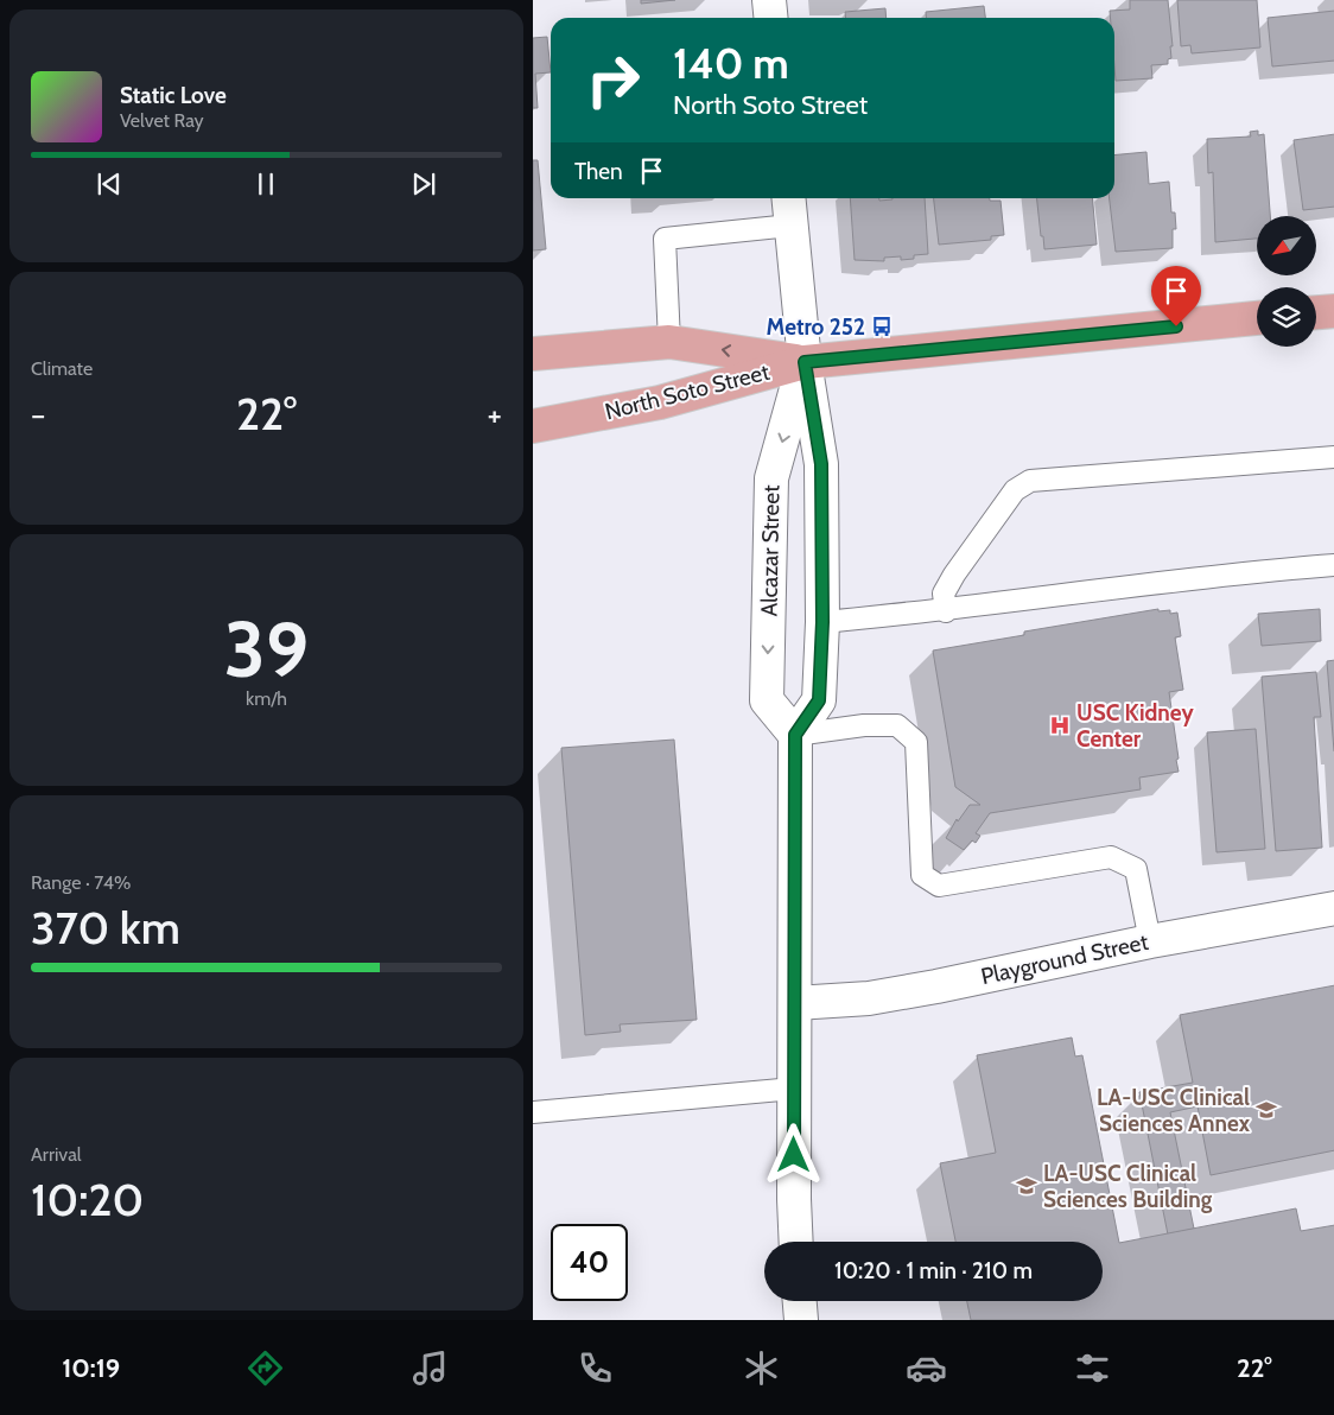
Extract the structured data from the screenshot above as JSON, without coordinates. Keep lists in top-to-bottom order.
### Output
{
  "streets": {
    "main road": ["North Soto Street"],
    "street": ["Alcazar Street", "Playground Street"]
  },
  "crossings": [
    ["North Soto Street", "Alcazar Street"]
  ],
  "places": {
    "bus stop": ["Metro 252"],
    "hospital": ["USC Kidney Center"],
    "school or university": ["LA-USC Clinical Sciences Annex", "LA-USC Clinical Sciences Building"]
  },
  "north": "bottom left",
  "page": {
    "turn": ["140 m", "North Soto Street"],
    "song": ["Static Love", "Velvet Ray"],
    "then": "Then",
    "tile": [
      "Climate",
      ["39", "km/h"],
      ["Range · 74%", "370 km"],
      ["Arrival", "10:20"]
    ],
    "heat": ["−", "22°", "+"],
    "limit": "40",
    "trip": "10:20 · 1 min · 210 m",
    "tabs": ["10:19", "22°"]
  }
}
